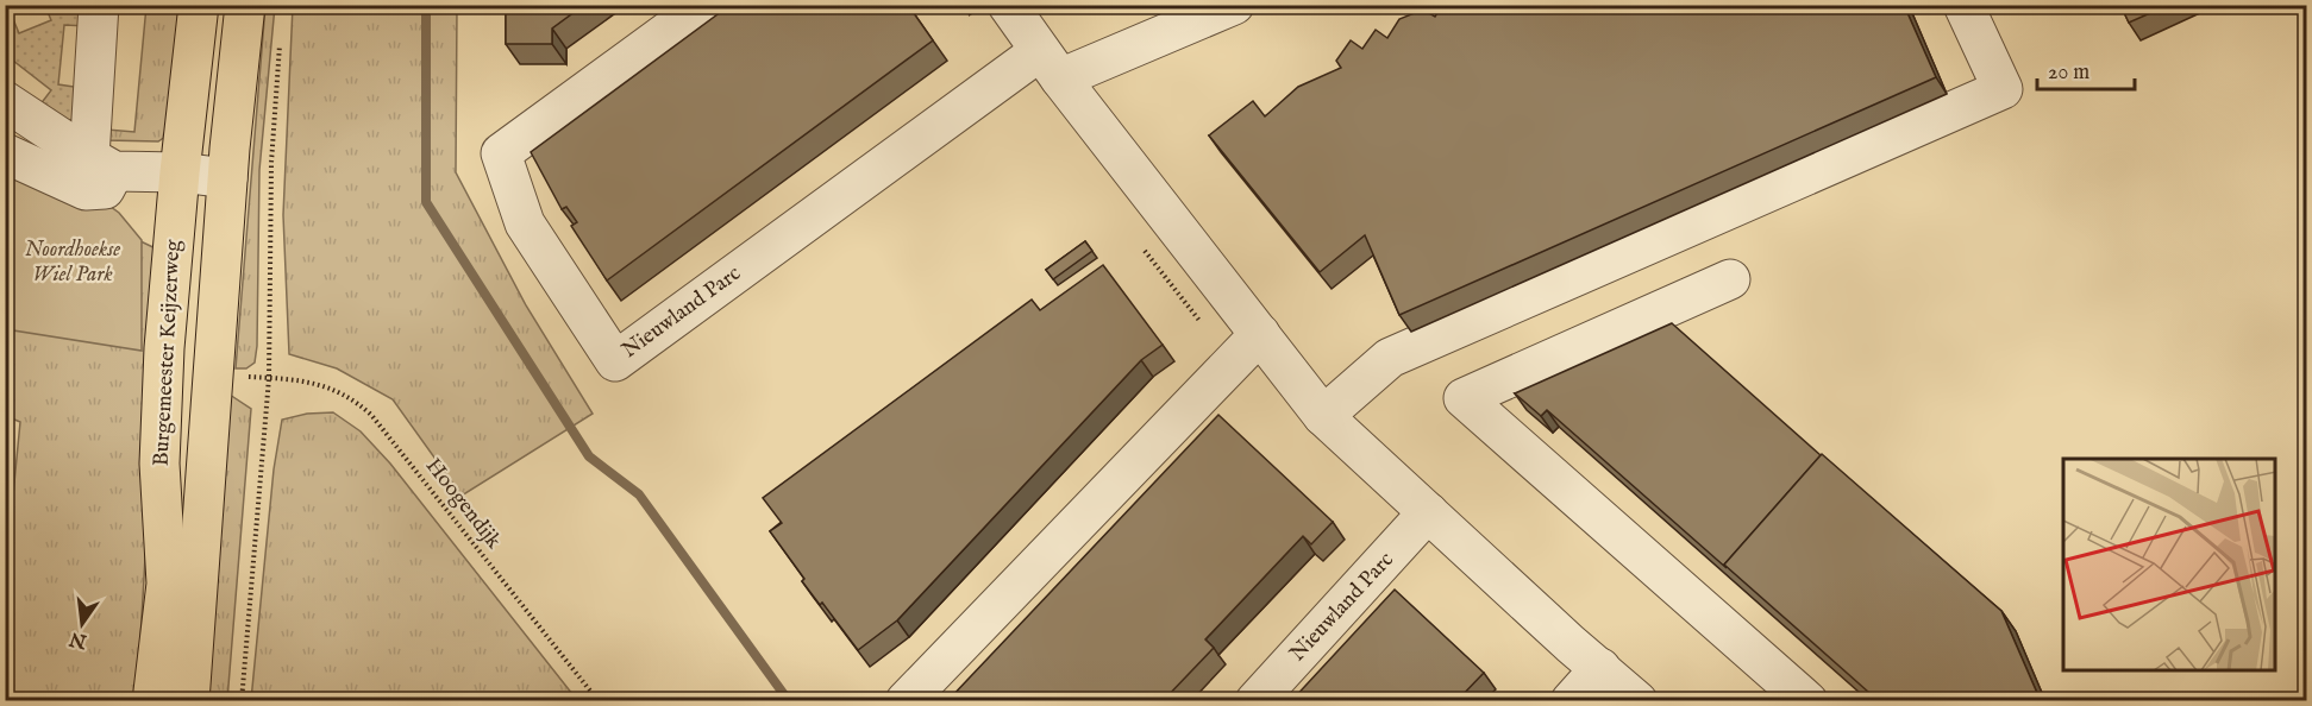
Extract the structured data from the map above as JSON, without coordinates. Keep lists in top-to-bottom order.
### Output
{
  "streets": {
    "main road": ["Burgemeester Keijzerweg"],
    "street": ["Nieuwland Parc"],
    "path": ["Hoogendijk"]
  },
  "parks": ["Noordhoekse Wiel Park"],
  "scale_bar": "20 m",
  "north": "bottom"
}
